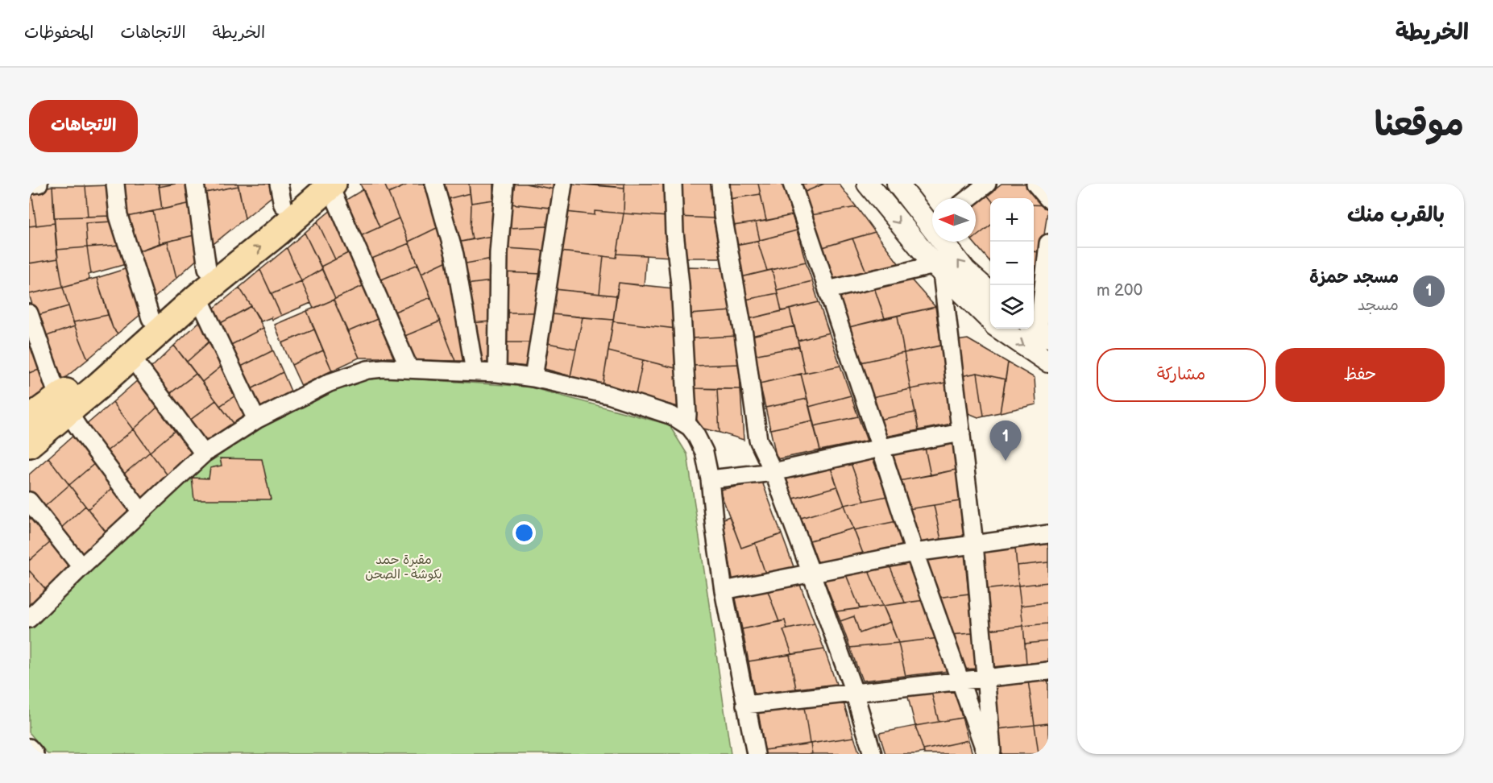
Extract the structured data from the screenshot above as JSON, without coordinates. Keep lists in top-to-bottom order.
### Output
{
  "parks": ["مقبرة حمد بكوشة - الصحن"],
  "north": "left",
  "page": {
    "header": "الخريطة",
    "nav": ["الخريطة", "الاتجاهات", "المحفوظات"],
    "title": "موقعنا",
    "buttons": [
      "الاتجاهات",
      ["حفظ", "مشاركة"]
    ],
    "heading": "بالقرب منك",
    "map_buttons": ["+", "−"],
    "list": [
      {
        "mark": "1",
        "name": "مسجد حمزة",
        "note": "مسجد",
        "value": "200 m"
      }
    ],
    "pins": "1"
  }
}
